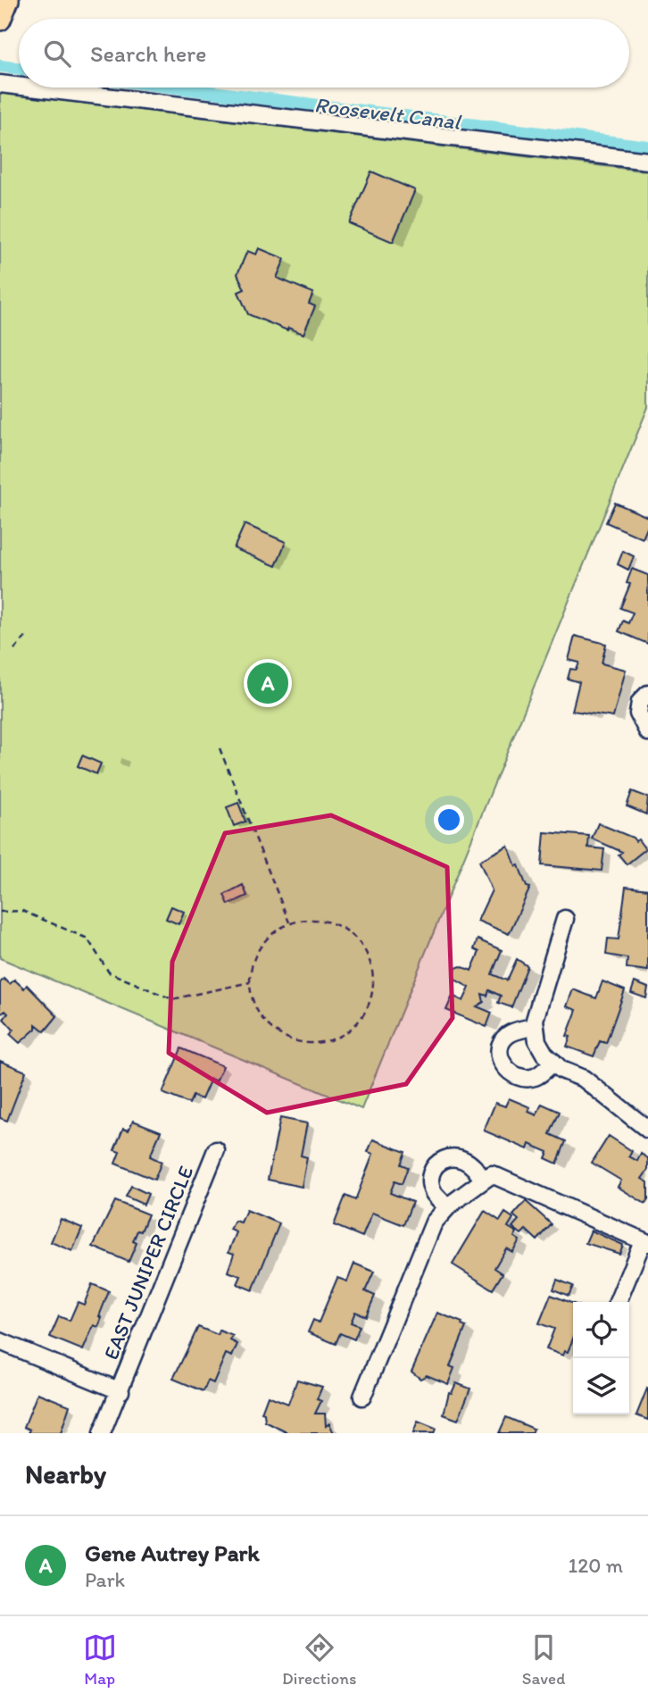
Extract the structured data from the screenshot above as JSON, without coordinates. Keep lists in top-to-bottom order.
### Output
{
  "streets": {
    "street": ["EAST JUNIPER CIRCLE"]
  },
  "water": ["Roosevelt Canal"],
  "page": {
    "search": "Search here",
    "pins": "A",
    "heading": "Nearby",
    "list": [
      {
        "mark": "A",
        "name": "Gene Autrey Park",
        "note": "Park",
        "value": "120 m"
      }
    ],
    "nav": ["Map", "Directions", "Saved"]
  }
}
